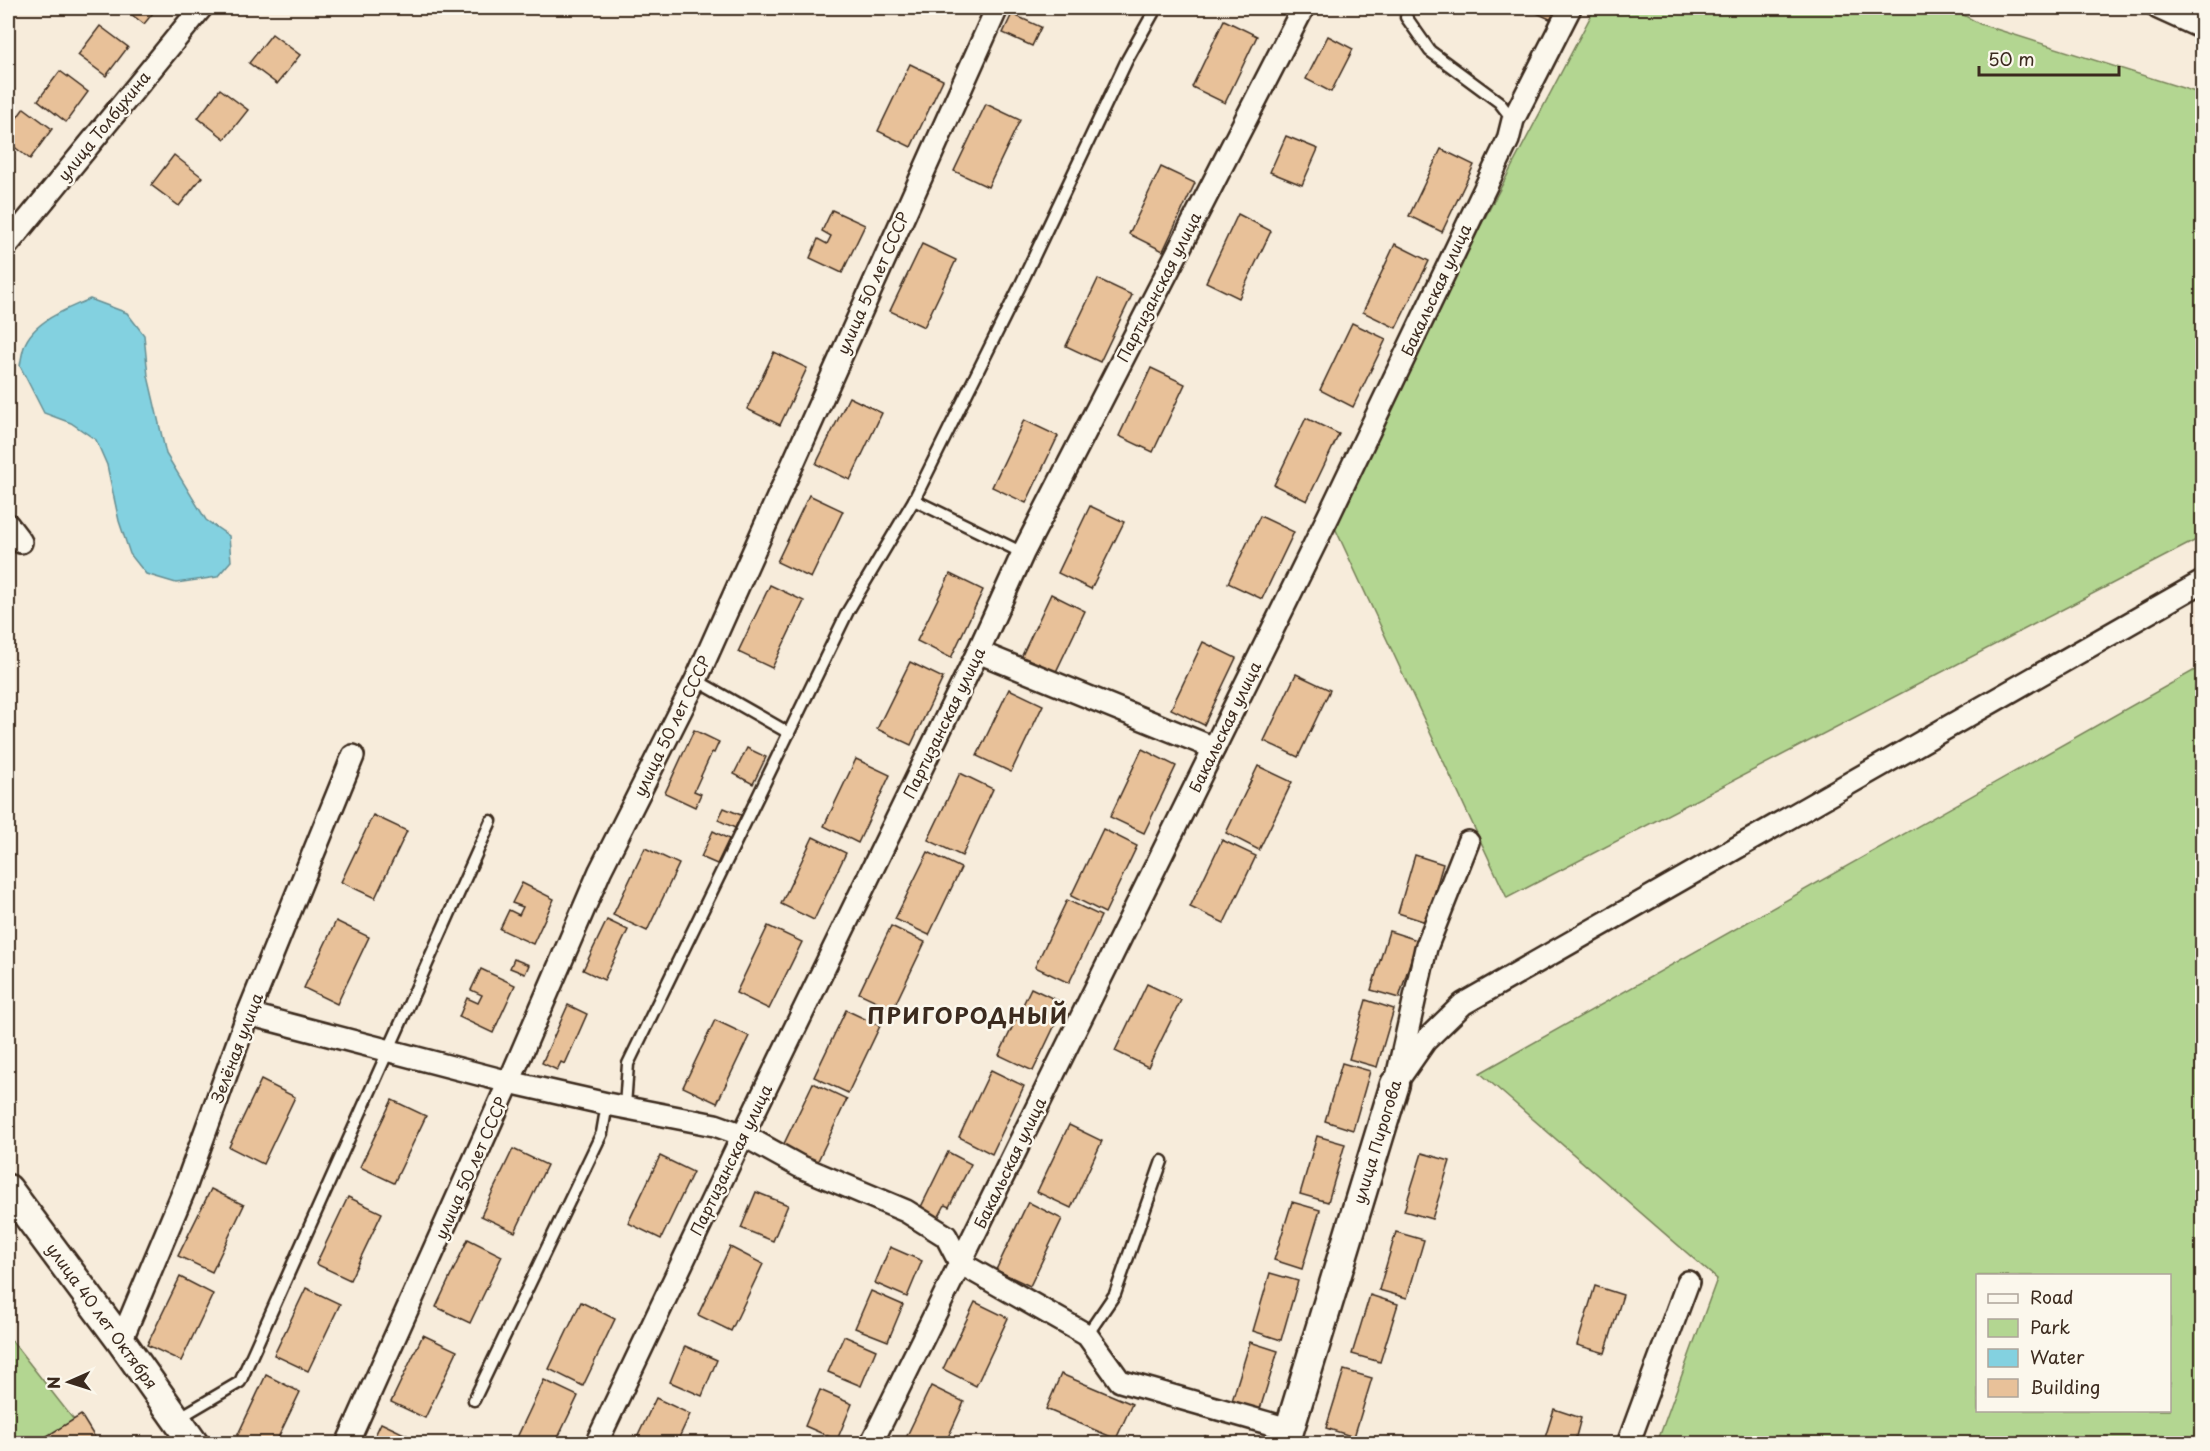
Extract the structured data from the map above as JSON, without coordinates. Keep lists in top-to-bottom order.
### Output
{
  "streets": {
    "street": [
      "улица Толбухина",
      "улица 50 лет СССР",
      "Партизанская улица",
      "Бакальская улица",
      "Зелёная улица",
      "улица Пирогова",
      "улица 40 лет Октября"
    ]
  },
  "crossings": [
    ["Зелёная улица", "улица 40 лет Октября"]
  ],
  "districts": ["ПРИГОРОДНЫЙ"],
  "legend": [
    "Road",
    "Park",
    "Water",
    "Building"
  ],
  "scale_bar": "50 m",
  "north": "left"
}
